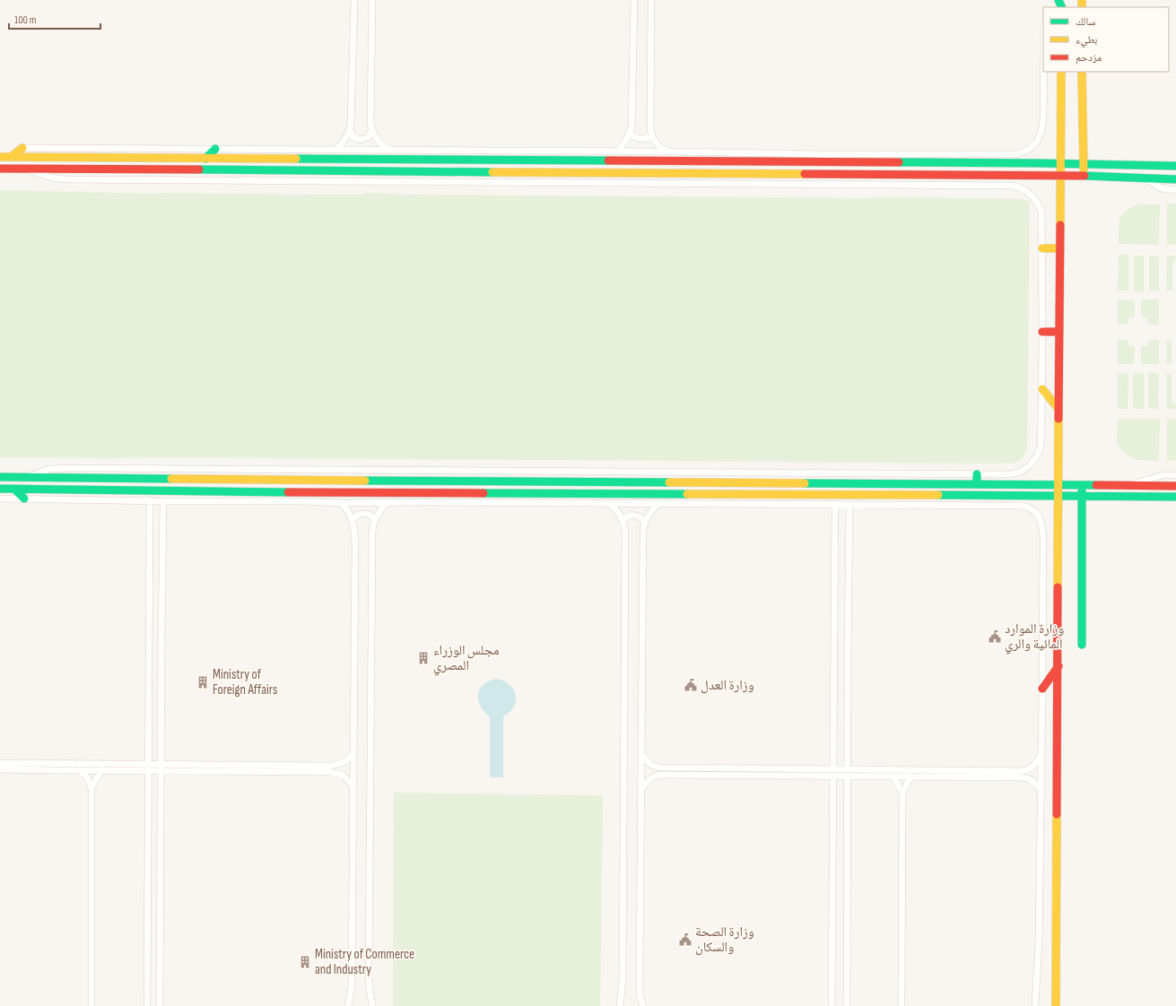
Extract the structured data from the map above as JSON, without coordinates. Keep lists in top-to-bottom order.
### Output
{
  "places": {
    "public building": ["وزارة الموارد المائية والري", "وزارة العدل", "وزارة الصحة والسكان"],
    "building": ["مجلس الوزراء المصري", "Ministry of Foreign Affairs", "Ministry of Commerce and Industry"]
  },
  "legend": ["سالك", "بطيء", "مزدحم"],
  "scale_bar": "100 m"
}
